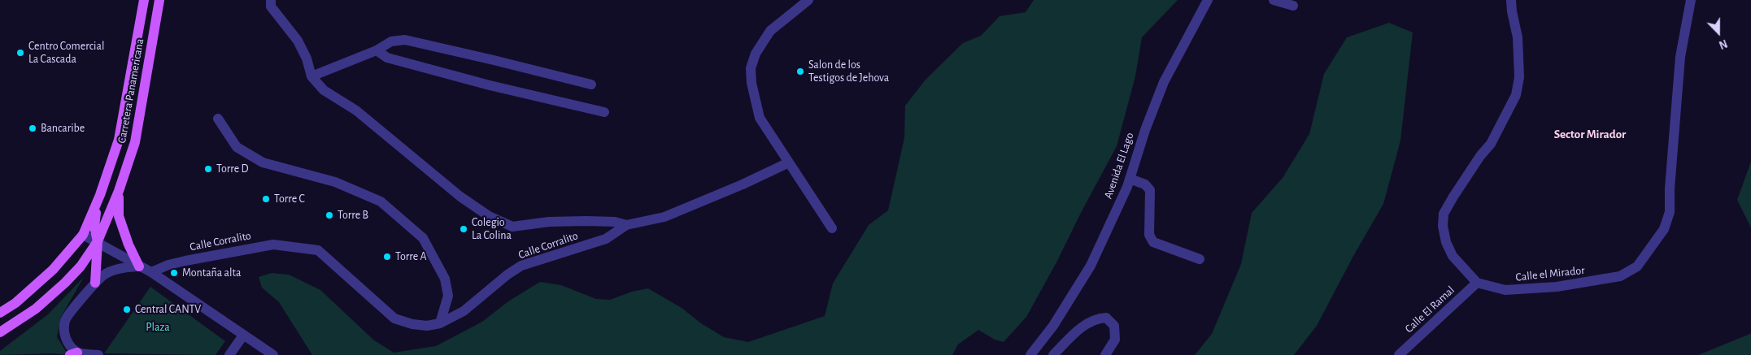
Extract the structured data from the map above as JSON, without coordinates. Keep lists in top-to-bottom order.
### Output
{
  "streets": {
    "main road": ["Carretera Panamericana"],
    "street": [
      "Avenida El Lago",
      "Calle Corralito",
      "Calle el Mirador",
      "Calle El Ramal"
    ]
  },
  "crossings": [
    ["Calle el Mirador", "Calle El Ramal"]
  ],
  "districts": ["Sector Mirador"],
  "parks": ["Plaza"],
  "places": [
    "Centro Comercial La Cascada",
    "Salon de los Testigos de Jehova",
    "Bancaribe",
    "Torre D",
    "Torre C",
    "Torre B",
    "Colegio La Colina",
    "Torre A",
    "Montaña alta",
    "Central CANTV"
  ],
  "north": "bottom"
}
